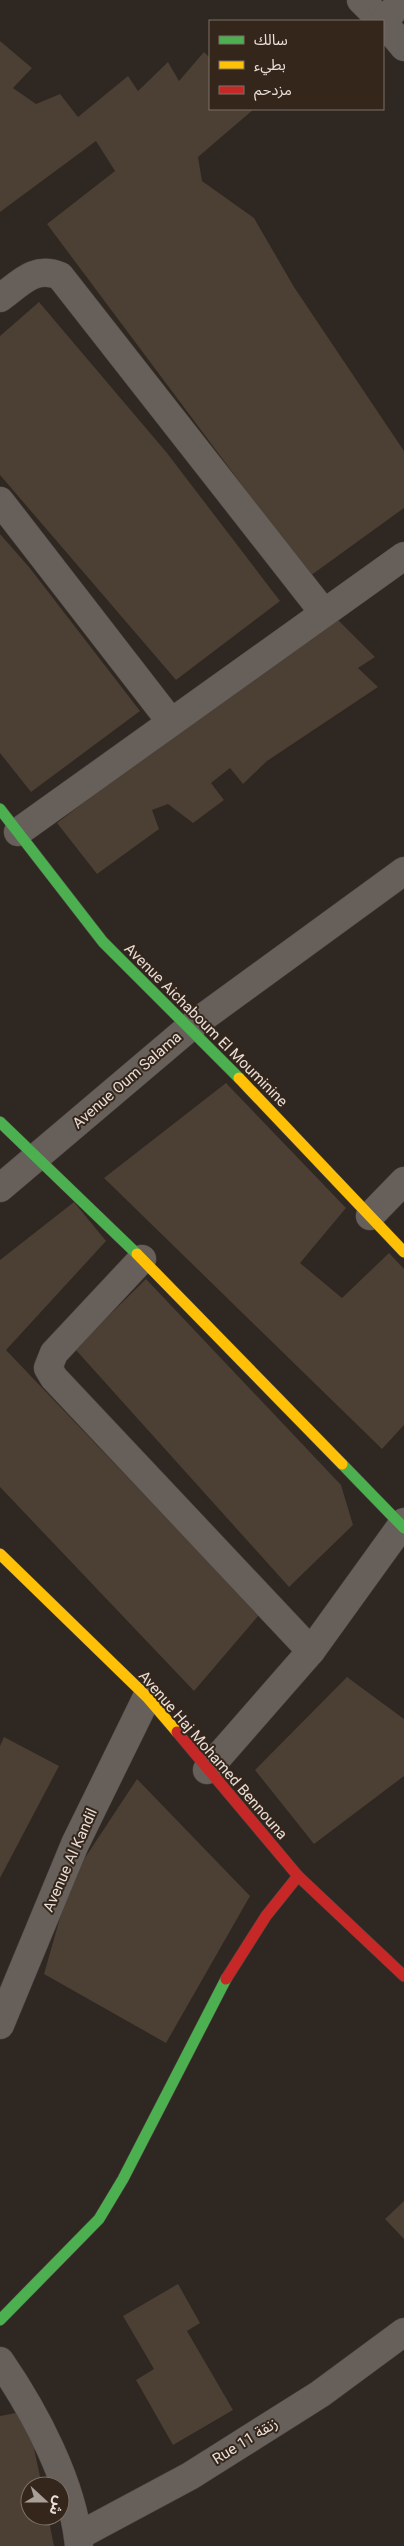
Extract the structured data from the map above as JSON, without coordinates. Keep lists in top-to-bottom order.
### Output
{
  "streets": {
    "street": [
      "Avenue Aichaboum El Mouminine",
      "Avenue Oum Salama",
      "Avenue Haj Mohamed Bennouna",
      "Avenue Al Kandil",
      "Rue 11 زنقة"
    ]
  },
  "crossings": [
    ["Avenue Aichaboum El Mouminine", "Avenue Oum Salama"],
    ["Avenue Haj Mohamed Bennouna", "Avenue Al Kandil"]
  ],
  "legend": ["سالك", "بطيء", "مزدحم"],
  "north": "right"
}
